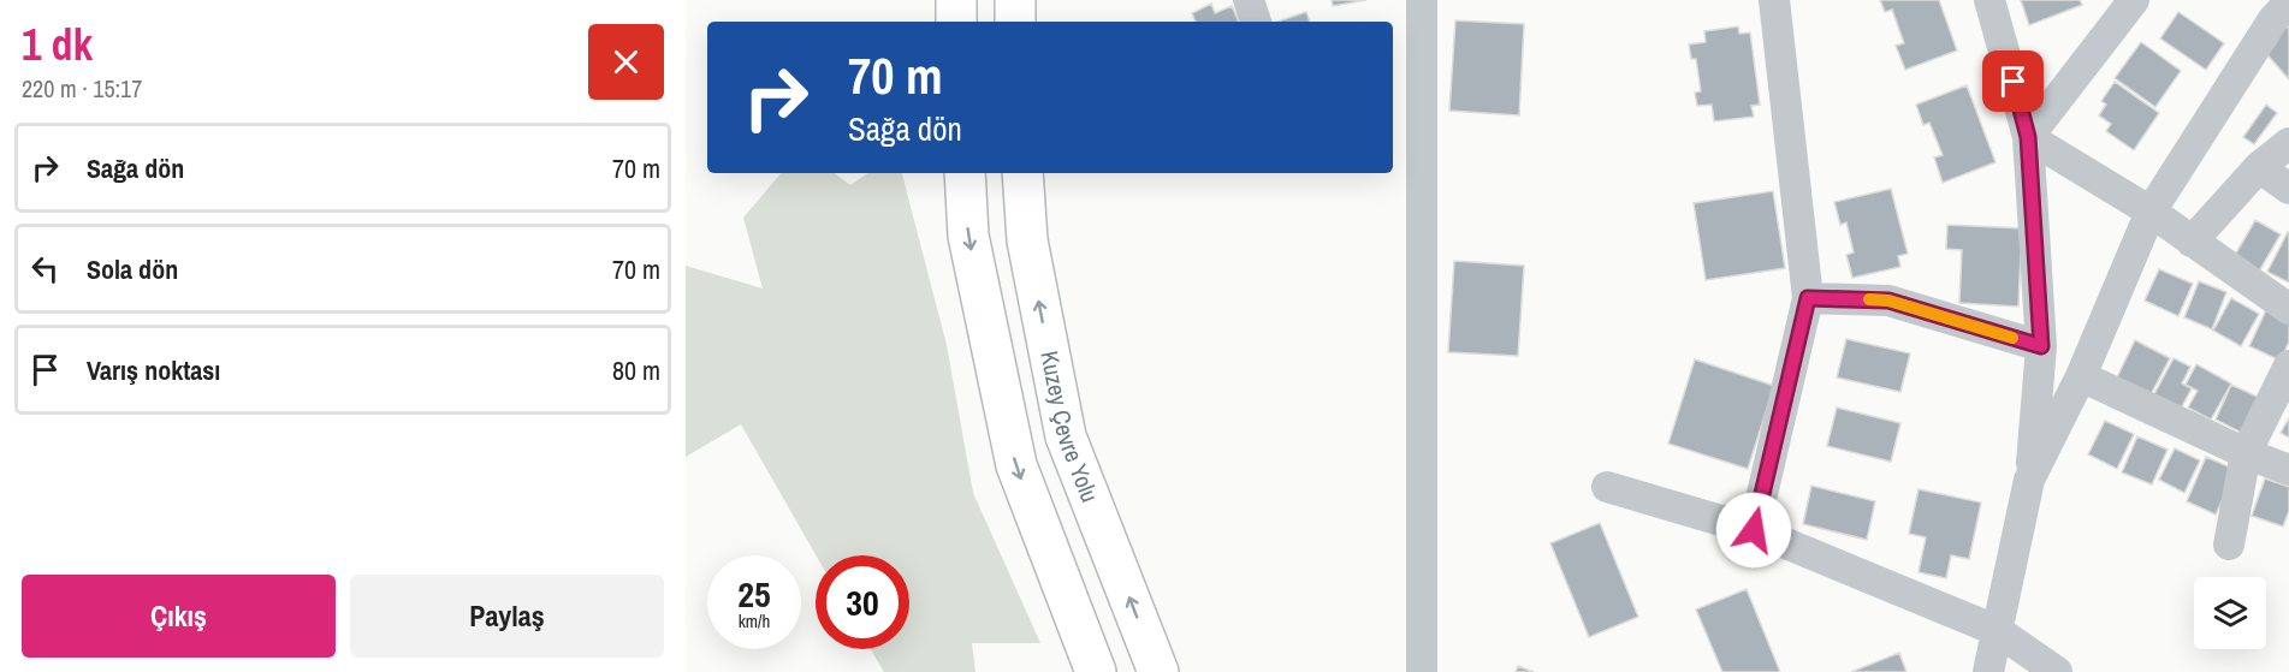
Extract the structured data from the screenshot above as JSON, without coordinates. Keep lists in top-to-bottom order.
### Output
{
  "streets": {
    "main road": ["Kuzey Çevre Yolu"]
  },
  "page": {
    "heading": ["1 dk", "220 m · 15:17"],
    "turn": ["70 m", "Sağa dön"],
    "list": [
      {
        "name": "Sağa dön",
        "value": "70 m"
      },
      {
        "name": "Sola dön",
        "value": "70 m"
      },
      {
        "name": "Varış noktası",
        "value": "80 m"
      }
    ],
    "speed": "25 km/h",
    "limit": "30",
    "buttons": ["Çıkış", "Paylaş"]
  }
}
